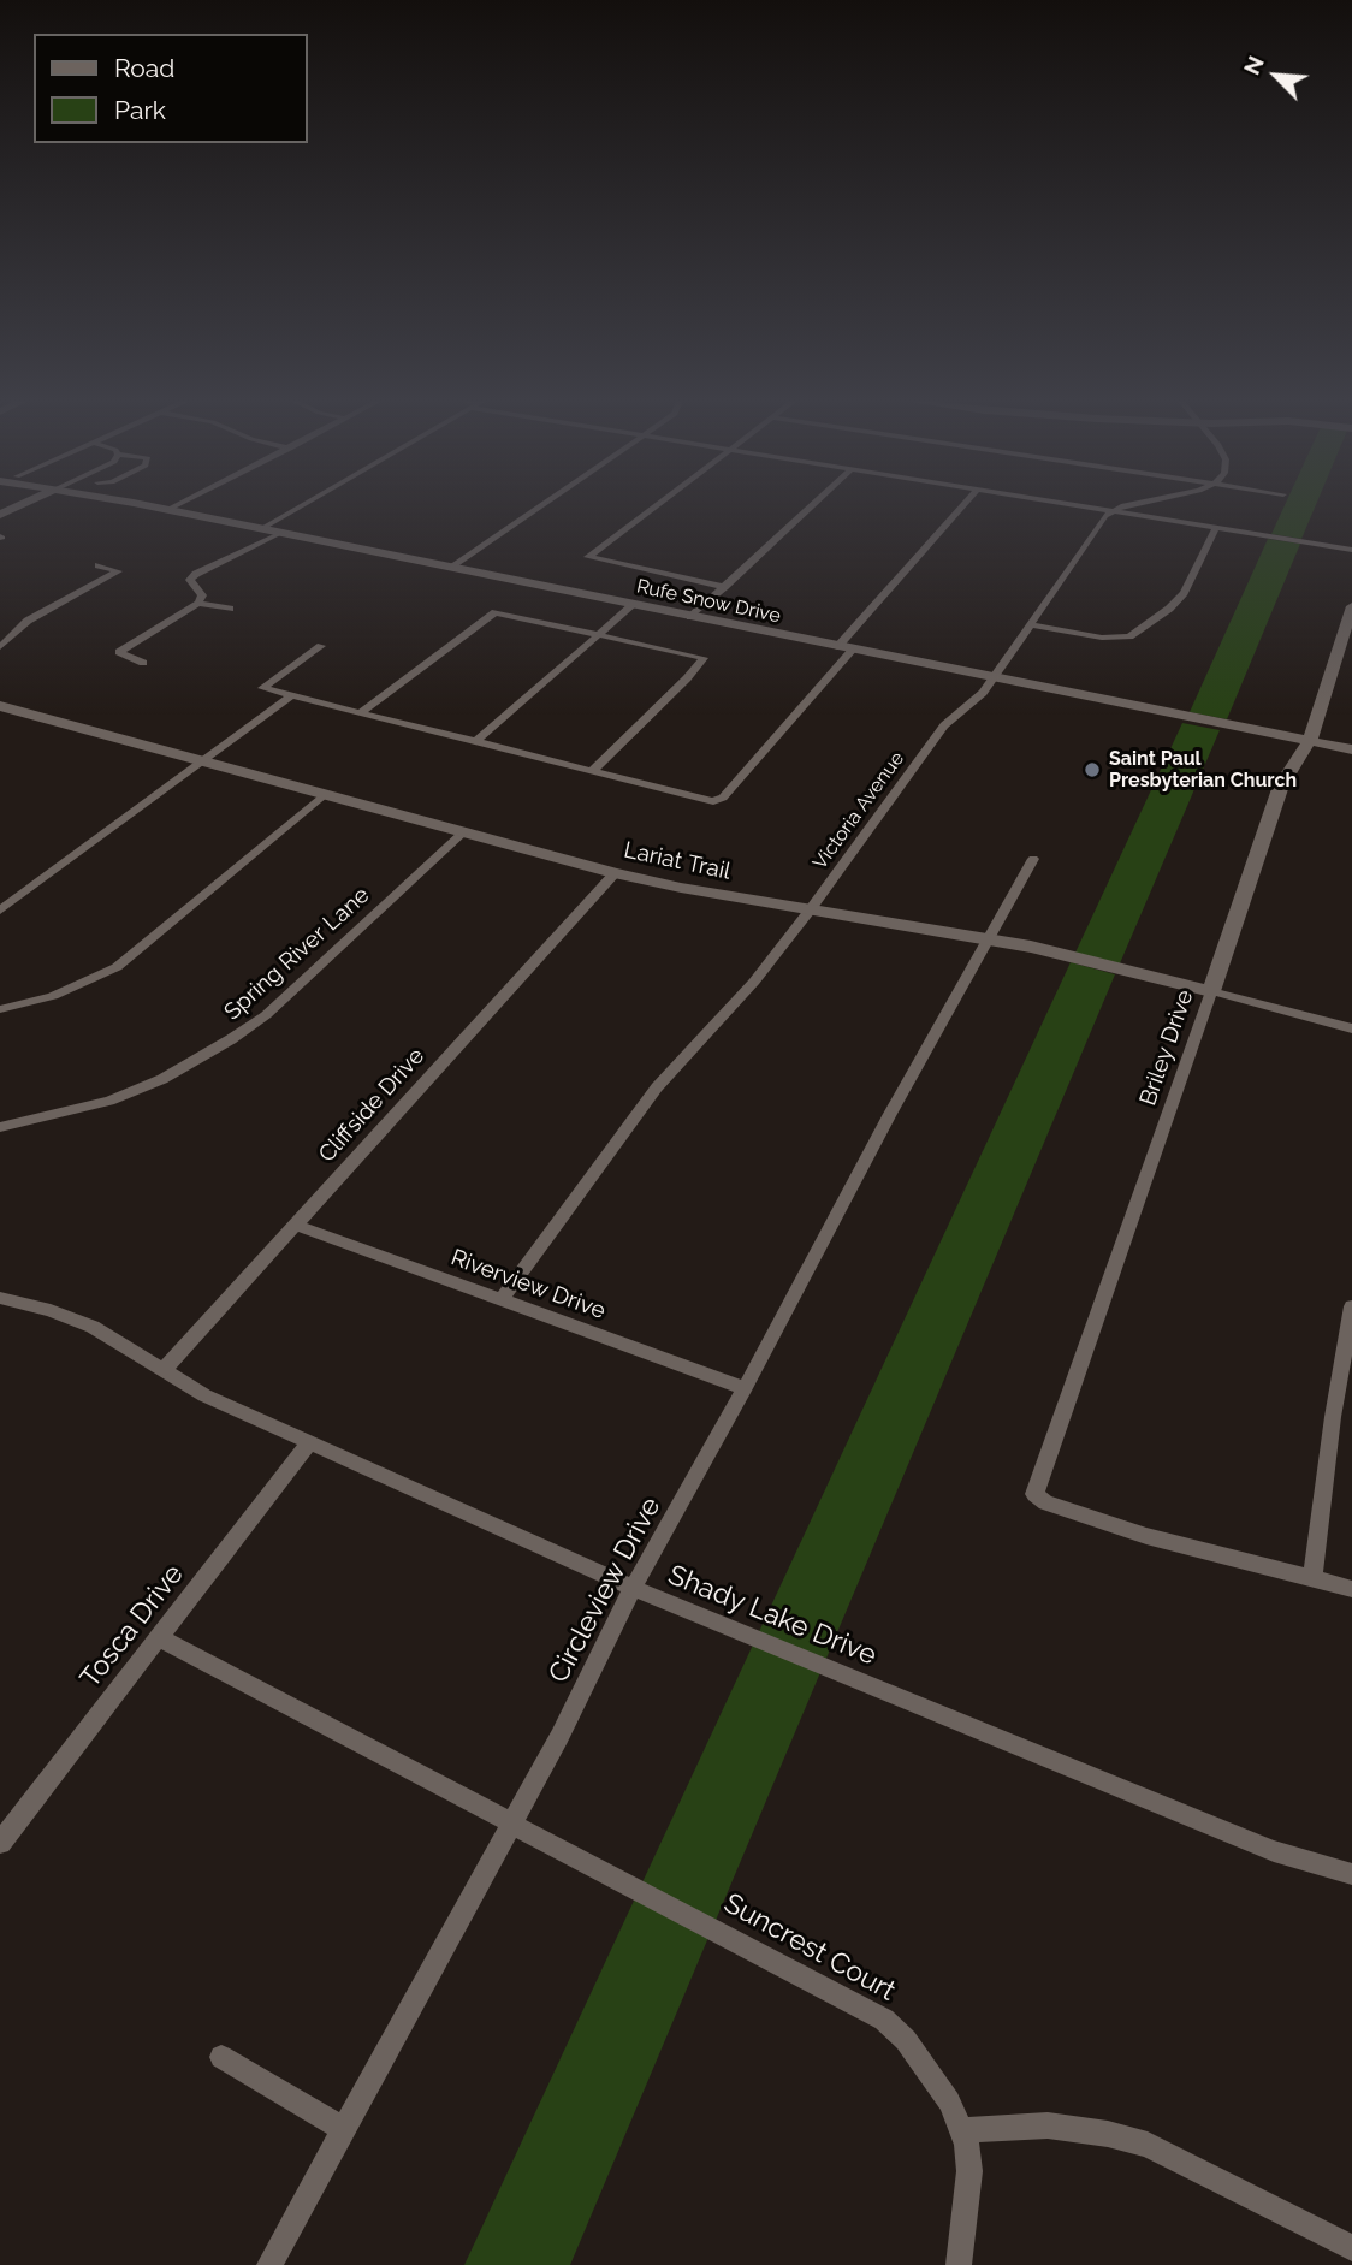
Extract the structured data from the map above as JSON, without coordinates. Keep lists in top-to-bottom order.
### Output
{
  "streets": {
    "street": [
      "Rufe Snow Drive",
      "Victoria Avenue",
      "Lariat Trail",
      "Spring River Lane",
      "Briley Drive",
      "Cliffside Drive",
      "Riverview Drive",
      "Circleview Drive",
      "Shady Lake Drive",
      "Tosca Drive",
      "Suncrest Court"
    ]
  },
  "crossings": [
    ["Rufe Snow Drive", "Victoria Avenue"],
    ["Rufe Snow Drive", "Briley Drive"],
    ["Victoria Avenue", "Lariat Trail"],
    ["Victoria Avenue", "Riverview Drive"],
    ["Lariat Trail", "Spring River Lane"],
    ["Lariat Trail", "Briley Drive"],
    ["Lariat Trail", "Cliffside Drive"],
    ["Lariat Trail", "Circleview Drive"],
    ["Cliffside Drive", "Riverview Drive"],
    ["Cliffside Drive", "Shady Lake Drive"],
    ["Riverview Drive", "Circleview Drive"],
    ["Circleview Drive", "Shady Lake Drive"],
    ["Circleview Drive", "Suncrest Court"],
    ["Shady Lake Drive", "Tosca Drive"],
    ["Tosca Drive", "Suncrest Court"]
  ],
  "places": ["Saint Paul Presbyterian Church"],
  "legend": ["Road", "Park"],
  "north": "top left"
}
